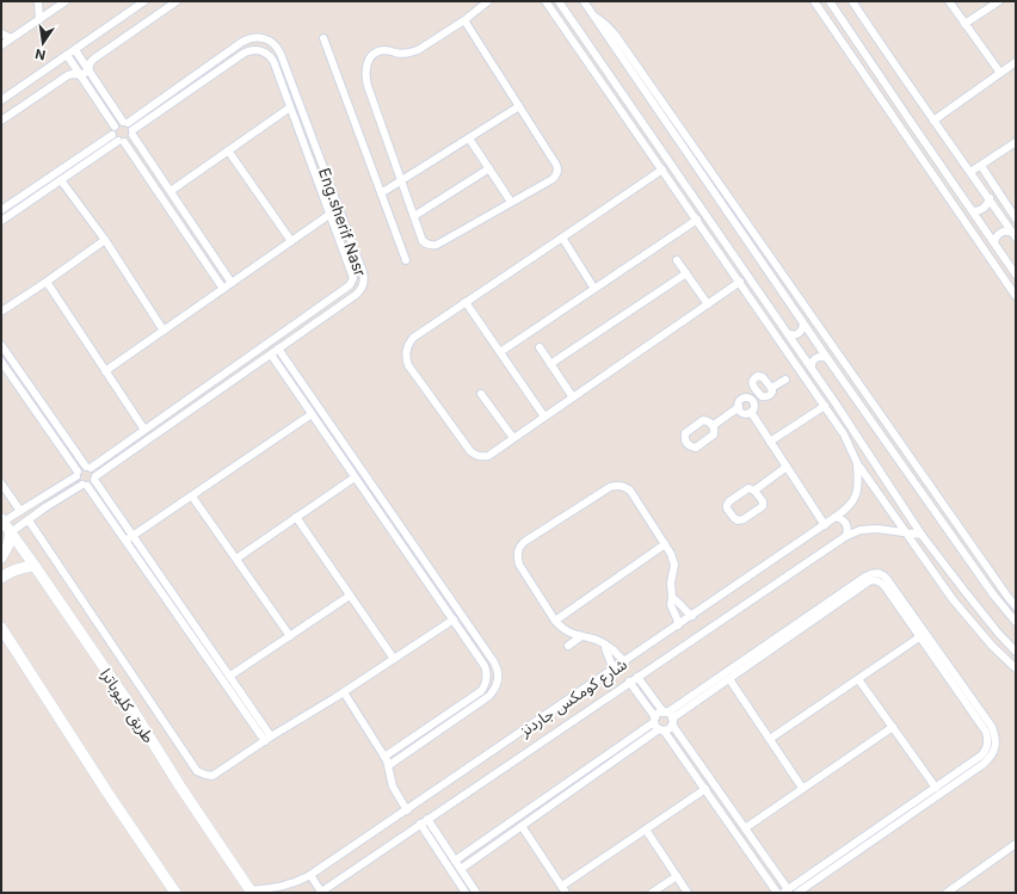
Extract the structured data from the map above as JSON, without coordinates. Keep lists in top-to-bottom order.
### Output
{
  "streets": {
    "main road": ["طريق كليوباترا"],
    "street": ["Eng.sherif Nasr", "شارع كومكس جاردنز"]
  },
  "crossings": [
    ["شارع كومكس جاردنز", "طريق كليوباترا"]
  ],
  "north": "bottom"
}
